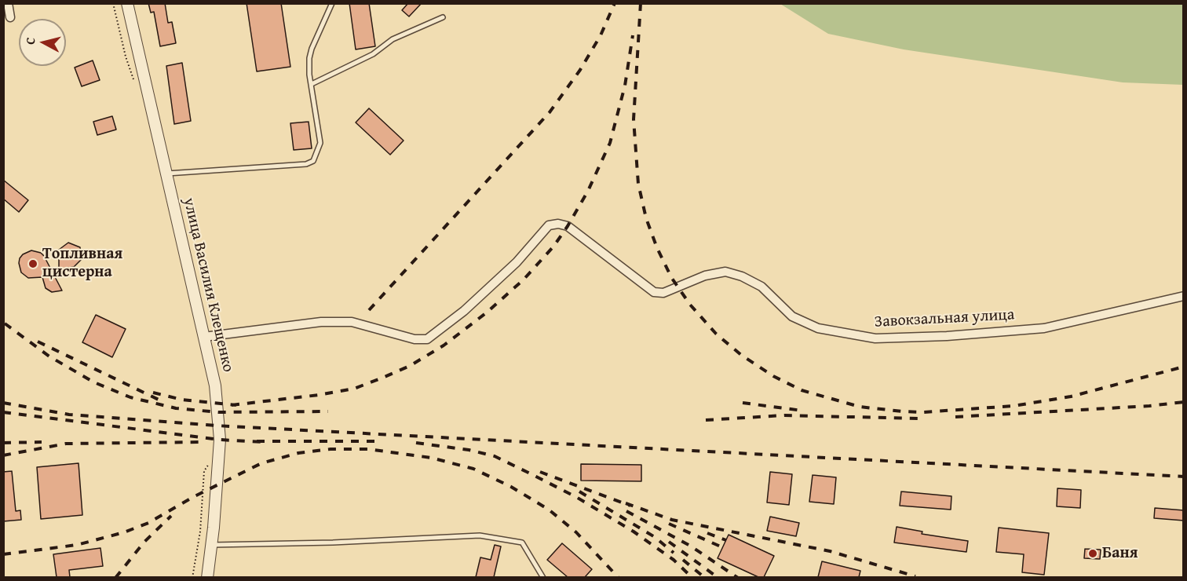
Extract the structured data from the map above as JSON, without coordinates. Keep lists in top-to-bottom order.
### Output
{
  "streets": {
    "street": ["улица Василия Клещенко", "Завокзальная улица"]
  },
  "crossings": [
    ["улица Василия Клещенко", "Завокзальная улица"]
  ],
  "places": ["Топливная цистерна", "Баня"],
  "north": "left"
}
